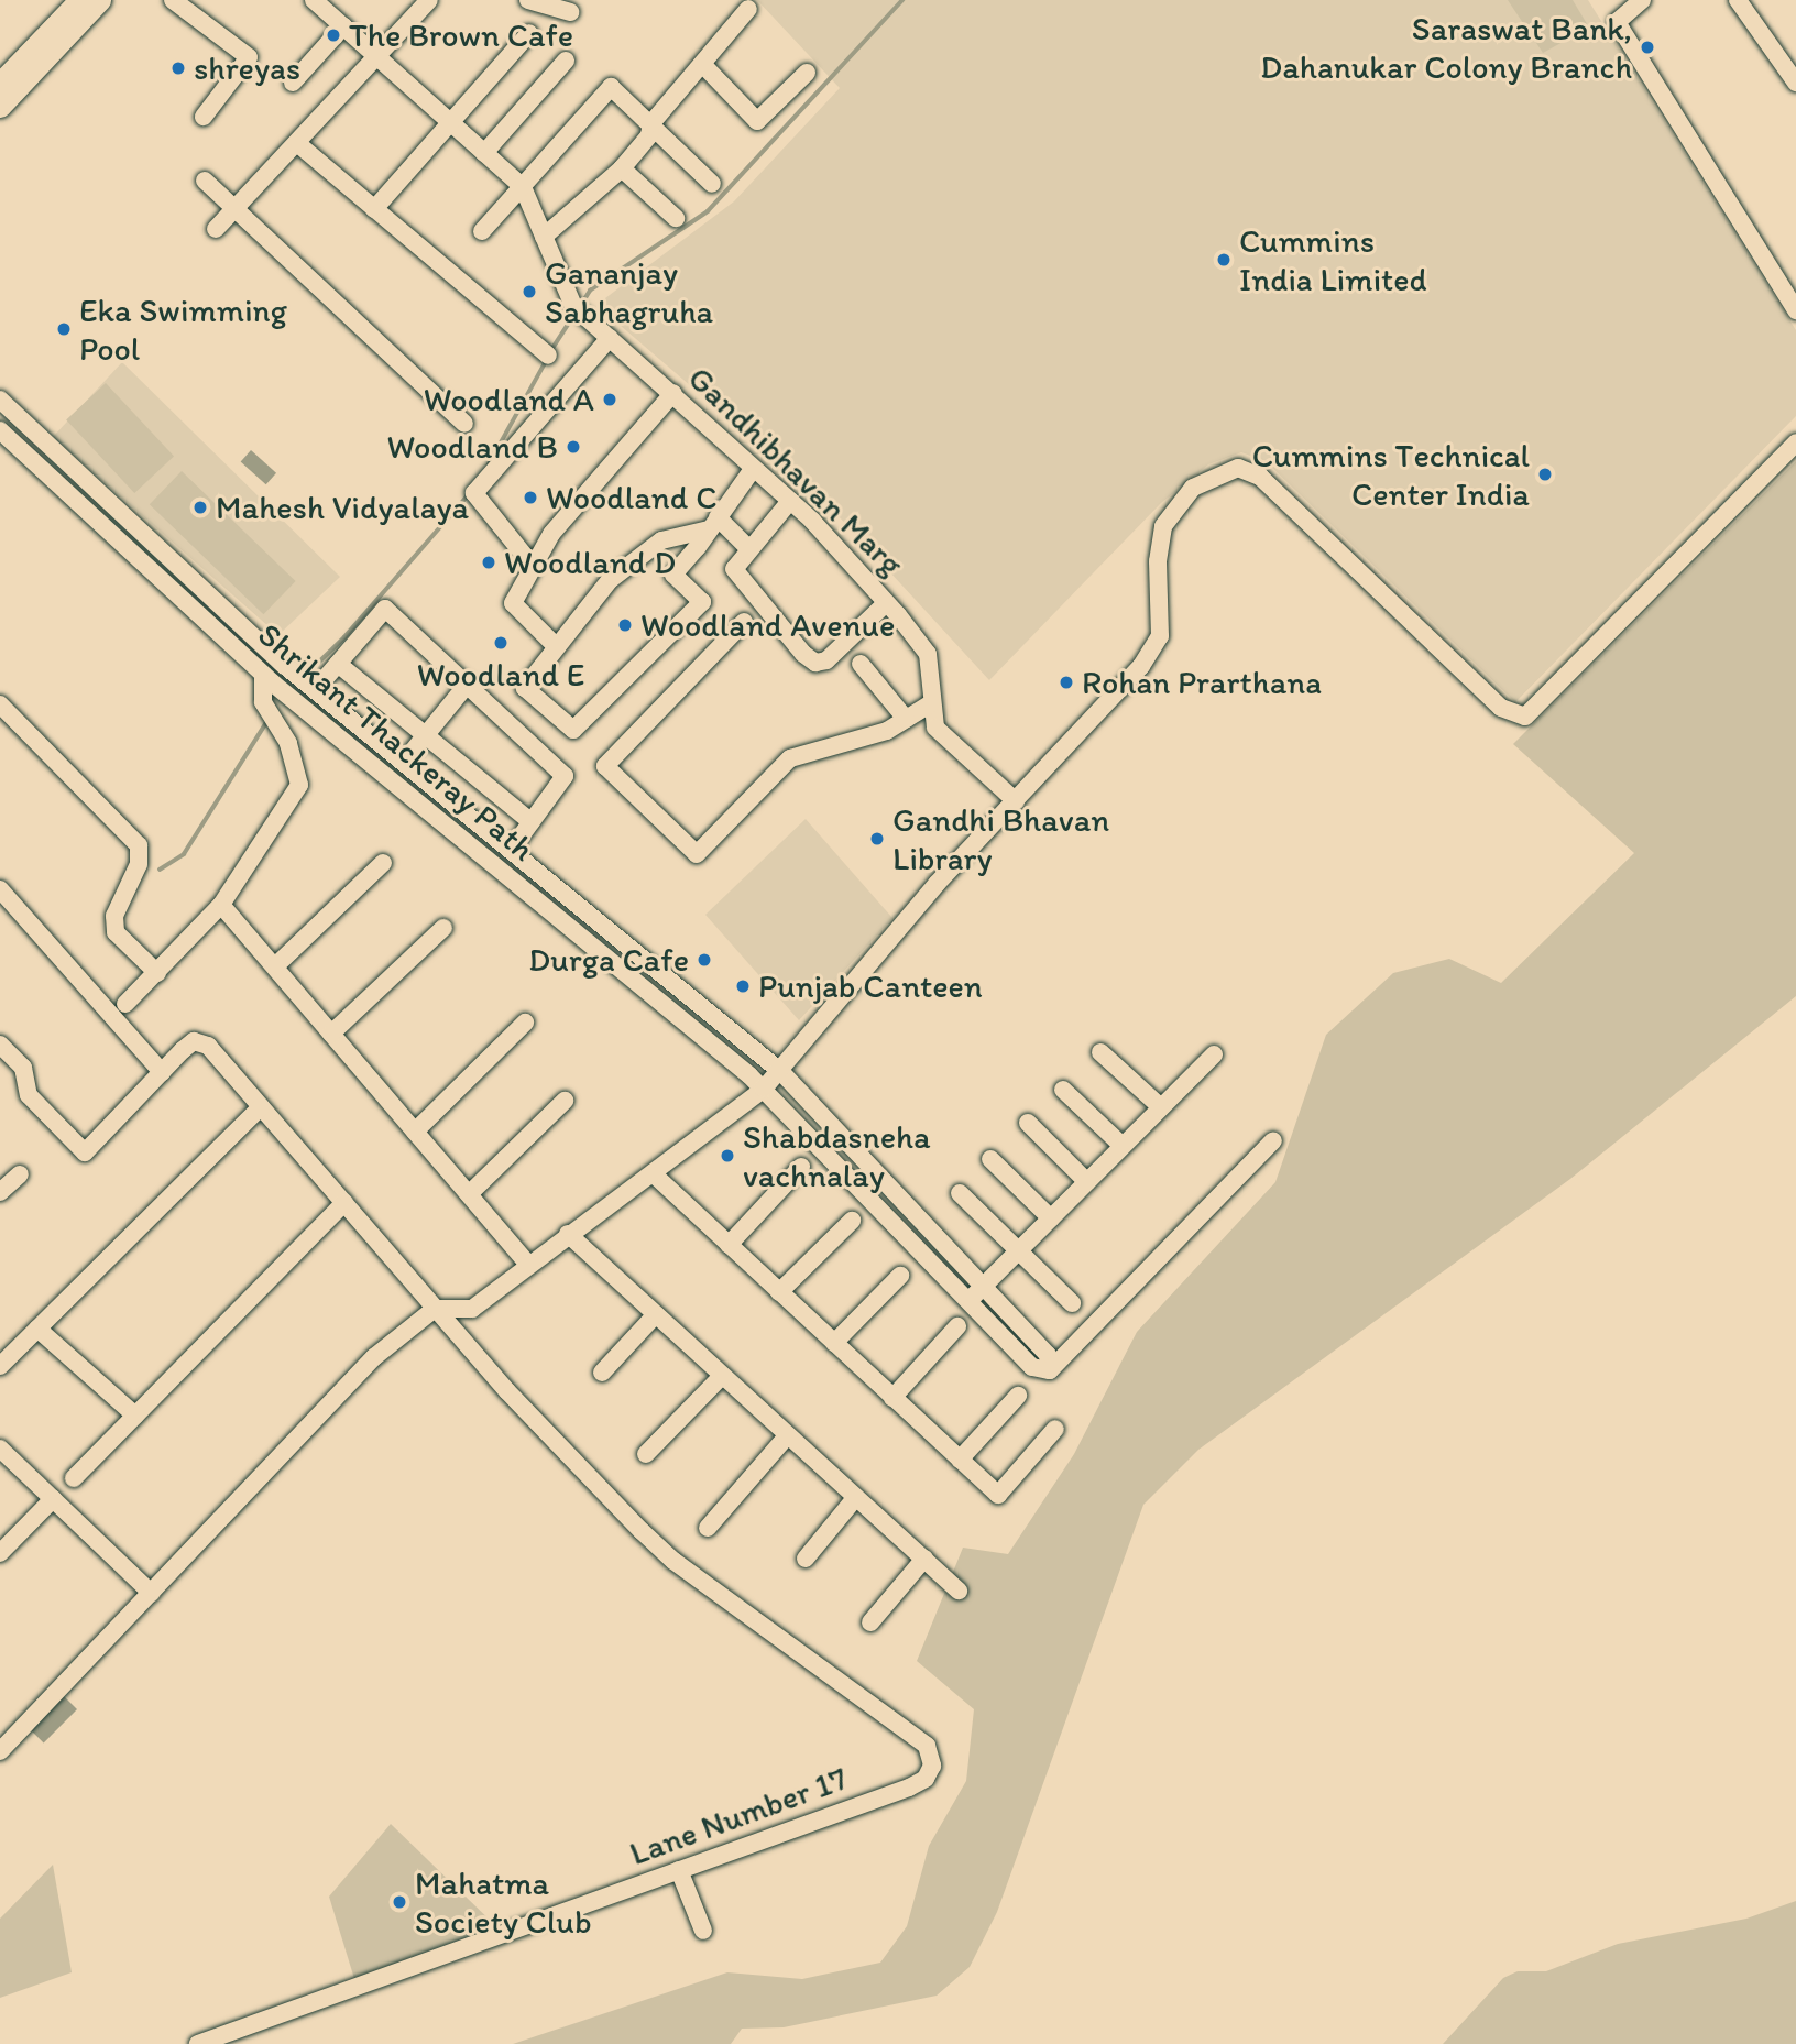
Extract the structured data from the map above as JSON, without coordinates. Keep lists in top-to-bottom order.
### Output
{
  "streets": {
    "street": ["Gandhibhavan Marg", "Shrikant Thackeray Path", "Lane Number 17"]
  },
  "places": [
    "The Brown Cafe",
    "Saraswat Bank, Dahanukar Colony Branch",
    "shreyas",
    "Cummins India Limited",
    "Gananjay Sabhagruha",
    "Eka Swimming Pool",
    "Woodland A",
    "Woodland B",
    "Cummins Technical Center India",
    "Woodland C",
    "Mahesh Vidyalaya",
    "Woodland D",
    "Woodland Avenue",
    "Woodland E",
    "Rohan Prarthana",
    "Gandhi Bhavan Library",
    "Durga Cafe",
    "Punjab Canteen",
    "Shabdasneha vachnalay",
    "Mahatma Society Club"
  ]
}
